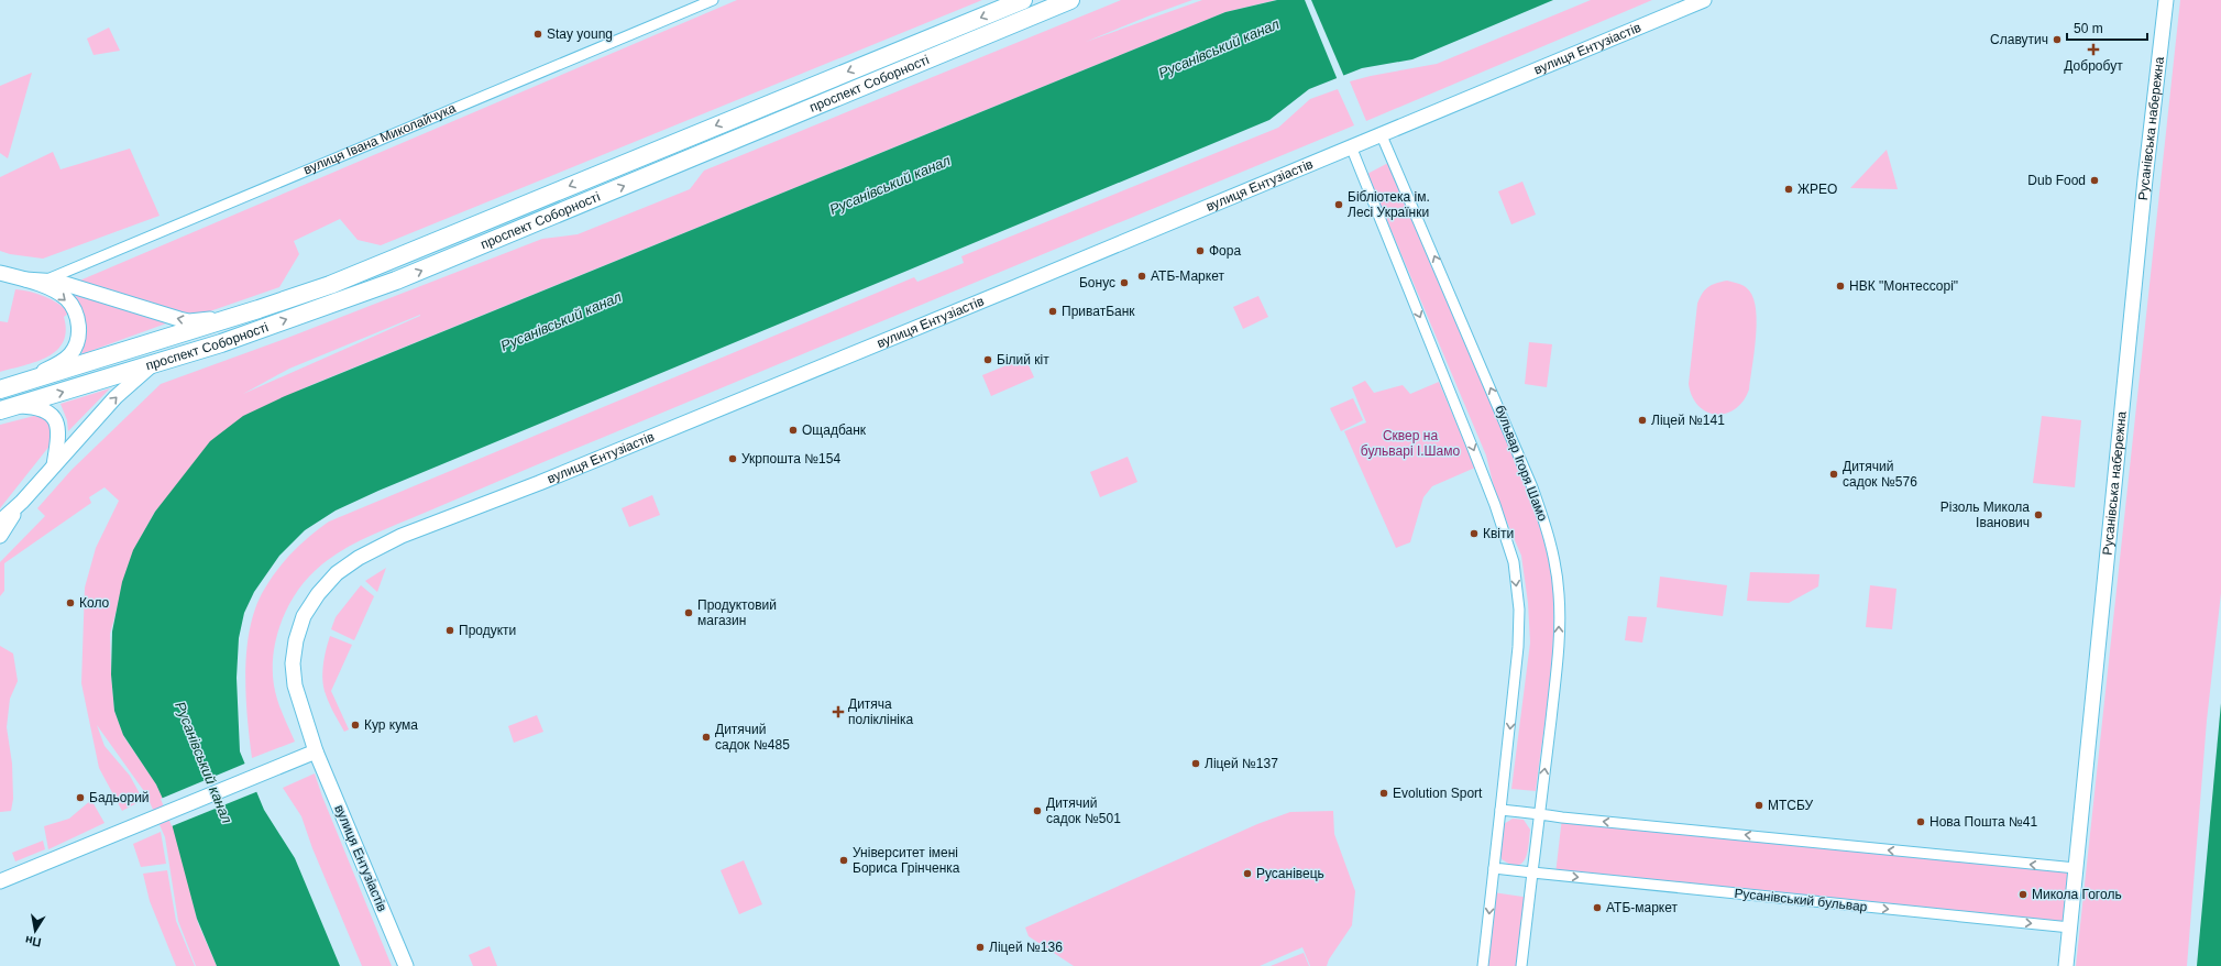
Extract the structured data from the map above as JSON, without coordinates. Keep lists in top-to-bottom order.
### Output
{
  "streets": {
    "highway": ["проспект Соборності"],
    "street": [
      "вулиця Ентузіастів",
      "Русанівська набережна",
      "вулиця Івана Миколайчука",
      "бульвар Ігоря Шамо",
      "Русанівський бульвар"
    ]
  },
  "crossings": [
    ["вулиця Ентузіастів", "бульвар Ігоря Шамо"],
    ["проспект Соборності", "вулиця Івана Миколайчука"],
    ["Русанівська набережна", "Русанівський бульвар"],
    ["бульвар Ігоря Шамо", "Русанівський бульвар"]
  ],
  "water": ["Русанівський канал"],
  "parks": ["Сквер на бульварі І.Шамо"],
  "places": {
    "other": [
      "Stay young",
      "Славутич",
      "Dub Food",
      "ЖРЕО",
      "Бібліотека ім. Лесі Українки",
      "Фора",
      "АТБ-Маркет",
      "Бонус",
      "НВК \"Монтессорі\"",
      "ПриватБанк",
      "Білий кіт",
      "Ліцей №141",
      "Ощадбанк",
      "Укрпошта №154",
      "Дитячий садок №576",
      "Різоль Микола Іванович",
      "Квіти",
      "Коло",
      "Продуктовий магазин",
      "Продукти",
      "Кур кума",
      "Дитячий садок №485",
      "Ліцей №137",
      "Evolution Sport",
      "Бадьорий",
      "МТСБУ",
      "Дитячий садок №501",
      "Нова Пошта №41",
      "Університет імені Бориса Грінченка",
      "Русанівець",
      "Микола Гоголь",
      "АТБ-маркет",
      "Ліцей №136"
    ],
    "health": ["Добробут", "Дитяча поліклініка"]
  },
  "scale_bar": "50 m",
  "north": "bottom"
}
